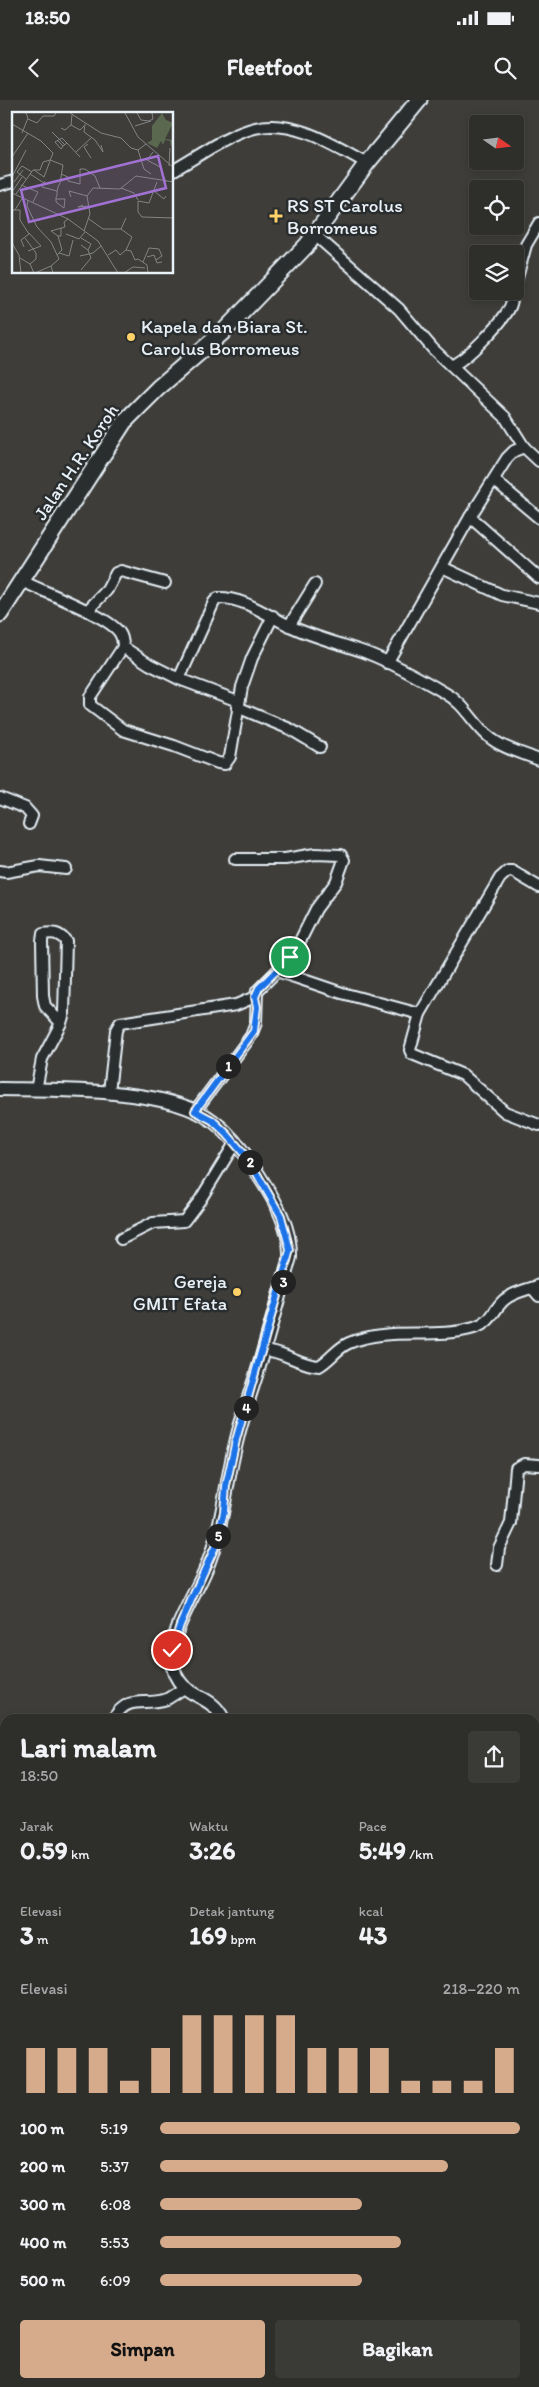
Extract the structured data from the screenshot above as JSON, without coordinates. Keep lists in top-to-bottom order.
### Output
{
  "streets": {
    "main road": ["Jalan H.R. Koroh"]
  },
  "places": {
    "health": ["RS ST Carolus Borromeus"],
    "other": ["Kapela dan Biara St. Carolus Borromeus", "Gereja GMIT Efata"]
  },
  "north": "right",
  "page": {
    "status": "18:50",
    "header": "Fleetfoot",
    "pins": [
      "1",
      "2",
      "3",
      "4",
      "5"
    ],
    "heading": ["Lari malam", "18:50"],
    "stats": [
      ["Jarak", "0.59 km"],
      ["Waktu", "3:26"],
      ["Pace", "5:49 /km"],
      ["Elevasi", "3 m"],
      ["Detak jantung", "169 bpm"],
      ["kcal", "43"]
    ],
    "chart": ["Elevasi", "218–220 m"],
    "list": [
      {
        "name": "100 m",
        "note": "5:19"
      },
      {
        "name": "200 m",
        "note": "5:37"
      },
      {
        "name": "300 m",
        "note": "6:08"
      },
      {
        "name": "400 m",
        "note": "5:53"
      },
      {
        "name": "500 m",
        "note": "6:09"
      }
    ],
    "buttons": ["Simpan", "Bagikan"]
  }
}
